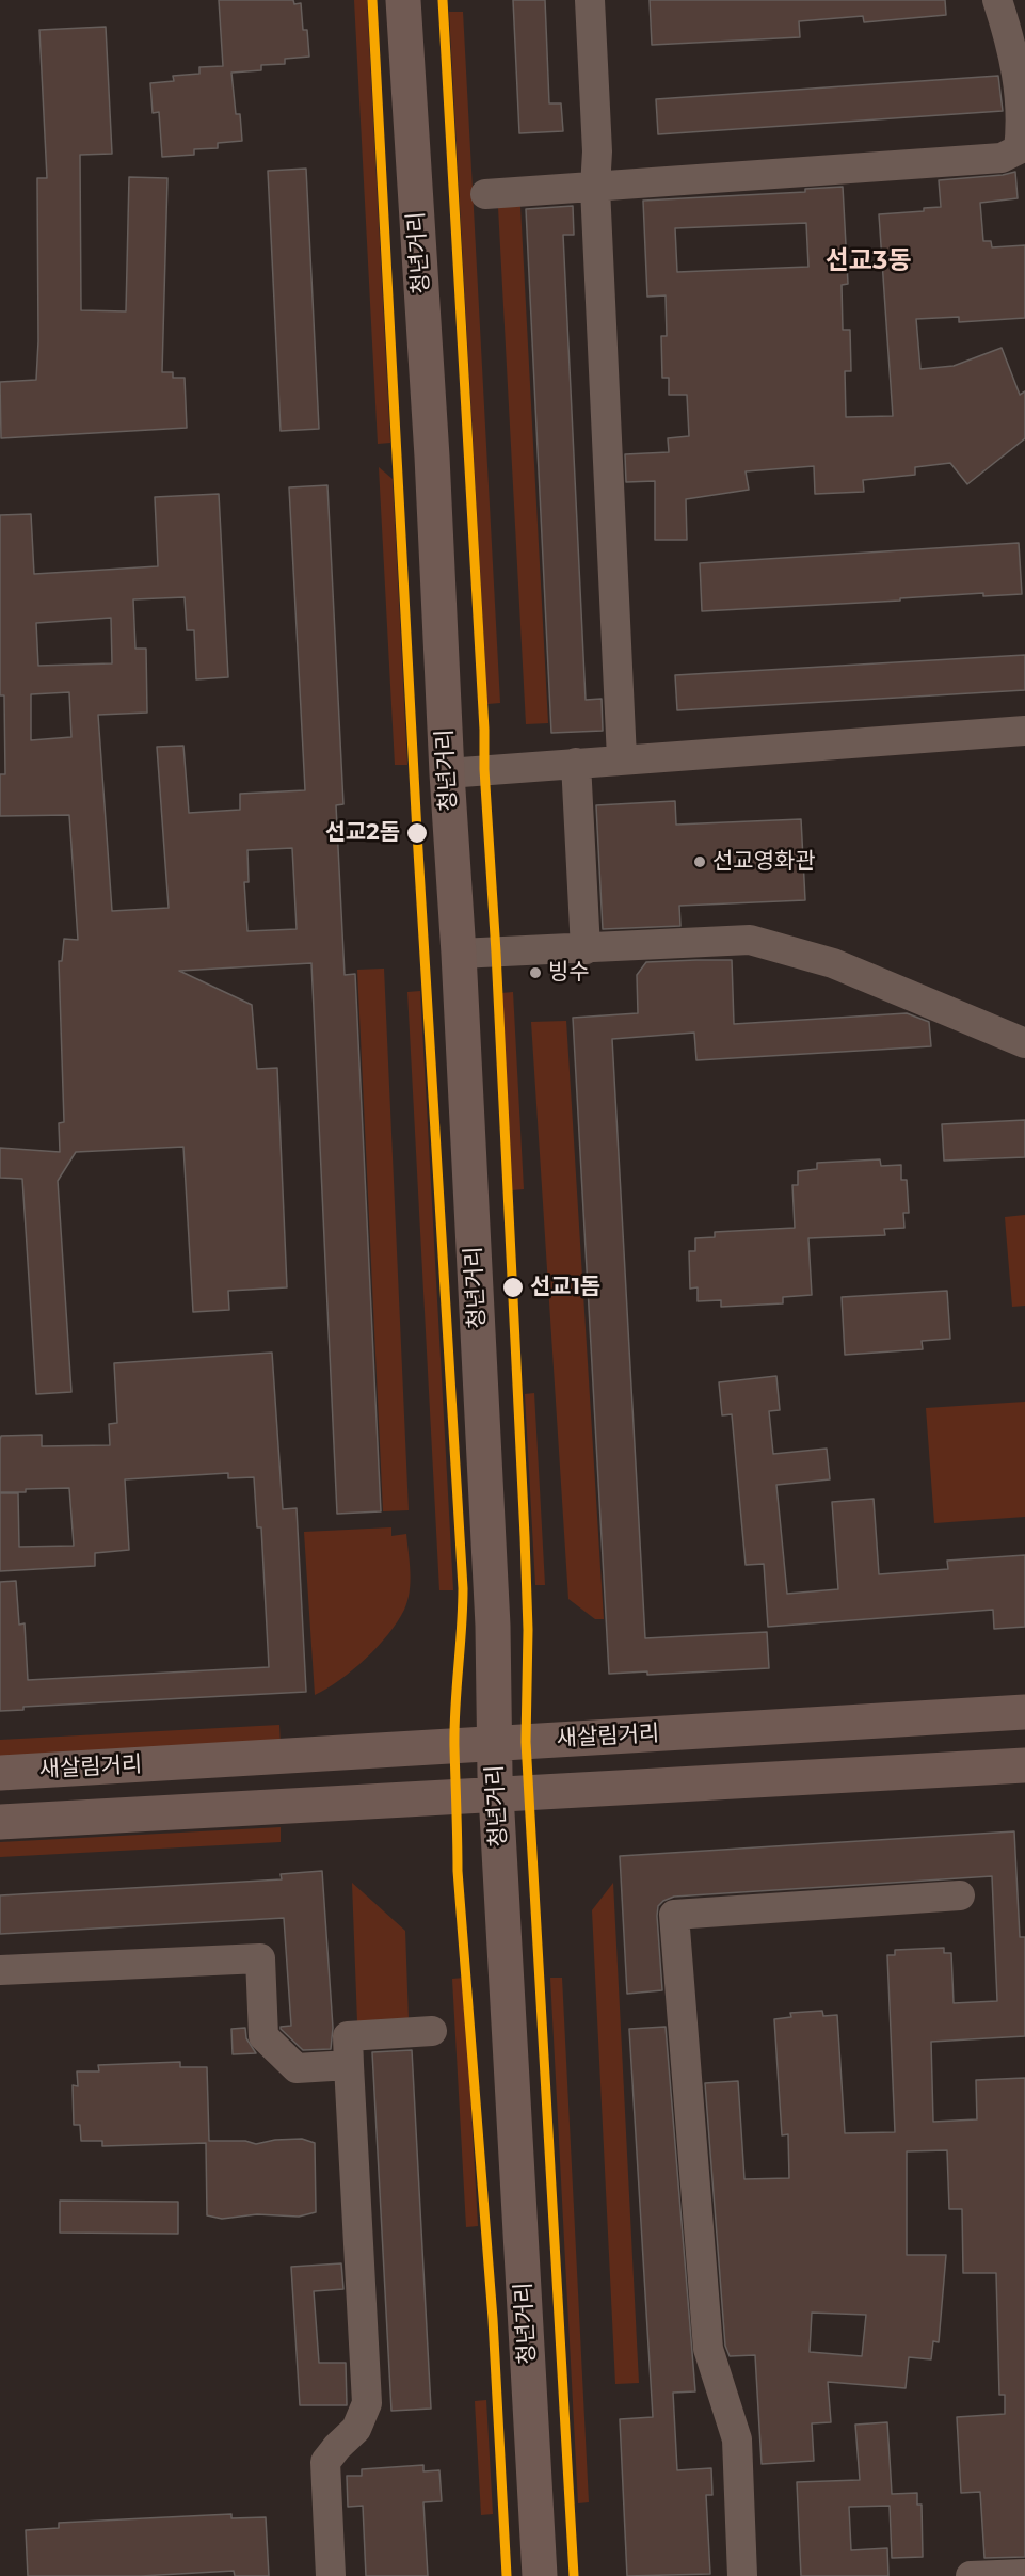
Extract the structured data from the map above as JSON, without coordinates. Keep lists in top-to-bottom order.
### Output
{
  "streets": {
    "main road": ["청년거리", "새살림거리"]
  },
  "crossings": [
    ["청년거리", "새살림거리"]
  ],
  "districts": ["선교3동"],
  "places": [
    "선교2돔",
    "선교영화관",
    "빙수",
    "선교1돔"
  ]
}
